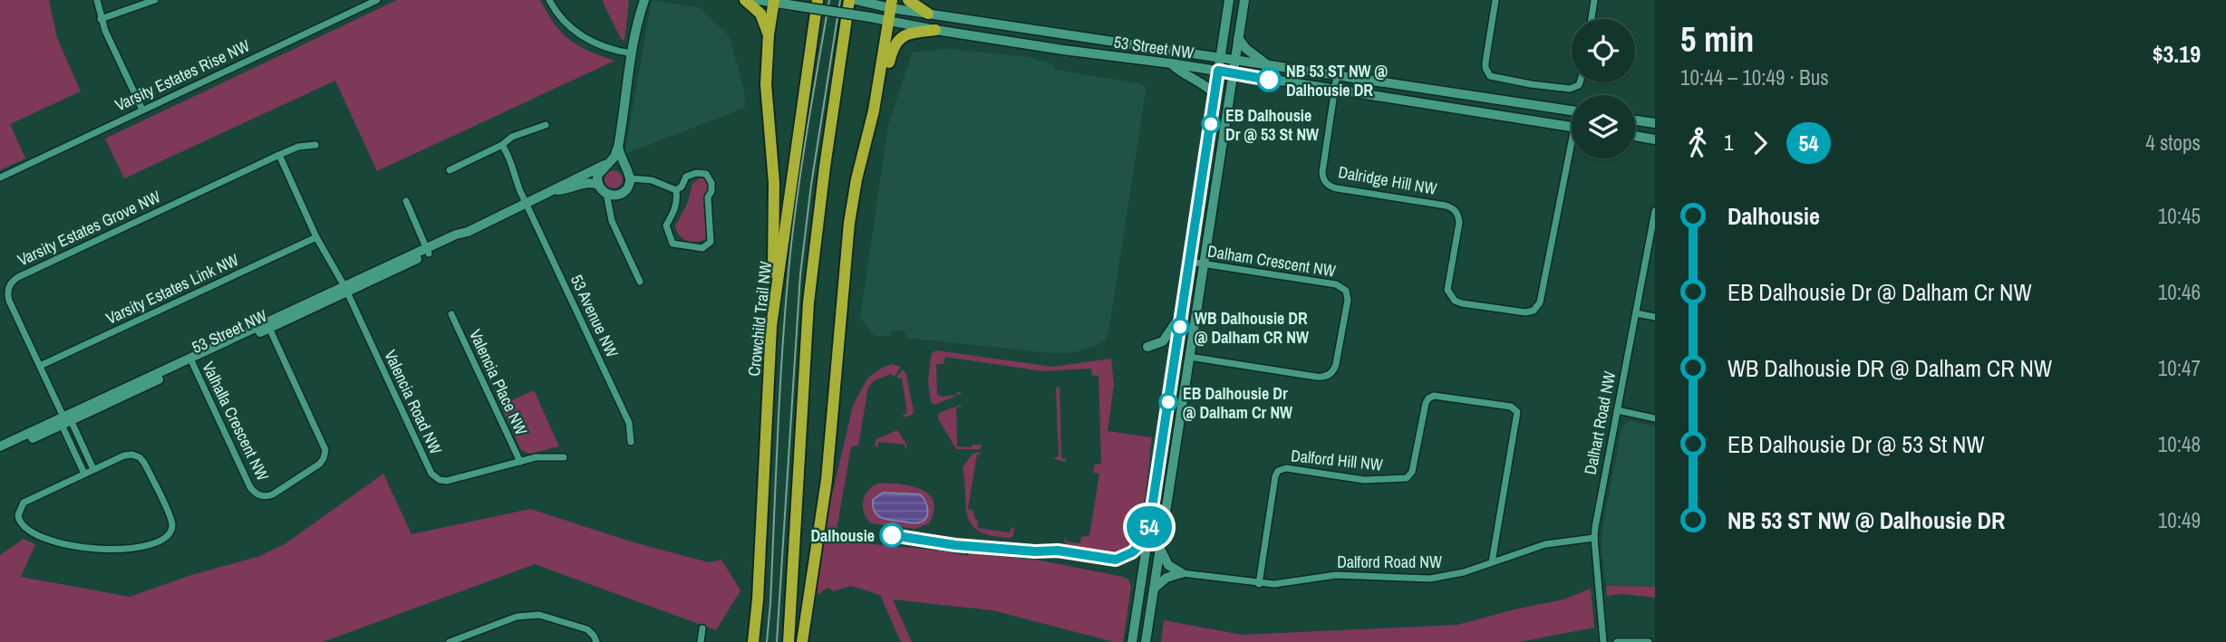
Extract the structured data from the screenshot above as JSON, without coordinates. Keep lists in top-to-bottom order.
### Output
{
  "streets": {
    "highway": ["Crowchild Trail NW"],
    "street": [
      "53 Street NW",
      "Varsity Estates Rise NW",
      "Dalridge Hill NW",
      "Varsity Estates Grove NW",
      "Dalham Crescent NW",
      "Varsity Estates Link NW",
      "53 Avenue NW",
      "Valencia Place NW",
      "Valencia Road NW",
      "Valhalla Crescent NW",
      "Dalhart Road NW",
      "Dalford Hill NW",
      "Dalford Road NW"
    ]
  },
  "crossings": [
    ["53 Street NW", "Dalridge Hill NW"],
    ["53 Street NW", "Varsity Estates Grove NW"],
    ["53 Street NW", "53 Avenue NW"],
    ["53 Street NW", "Valencia Road NW"],
    ["53 Street NW", "Valhalla Crescent NW"],
    ["Varsity Estates Grove NW", "Varsity Estates Link NW"],
    ["Valencia Place NW", "Valencia Road NW"],
    ["Dalhart Road NW", "Dalford Road NW"],
    ["Dalford Hill NW", "Dalford Road NW"]
  ],
  "places": [
    "NB 53 ST NW @ Dalhousie DR",
    "EB Dalhousie Dr @ 53 St NW",
    "WB Dalhousie DR @ Dalham CR NW",
    "EB Dalhousie Dr @ Dalham Cr NW",
    "Dalhousie"
  ],
  "lines": ["bus line 54"],
  "page": {
    "on_map": "54",
    "heading": ["5 min", "10:44 – 10:49 · Bus", "$3.19"],
    "legs": ["1", "54", "4 stops"],
    "list": [
      {
        "name": "Dalhousie",
        "value": "10:45"
      },
      {
        "name": "EB Dalhousie Dr @ Dalham Cr NW",
        "value": "10:46"
      },
      {
        "name": "WB Dalhousie DR @ Dalham CR NW",
        "value": "10:47"
      },
      {
        "name": "EB Dalhousie Dr @ 53 St NW",
        "value": "10:48"
      },
      {
        "name": "NB 53 ST NW @ Dalhousie DR",
        "value": "10:49"
      }
    ]
  }
}
